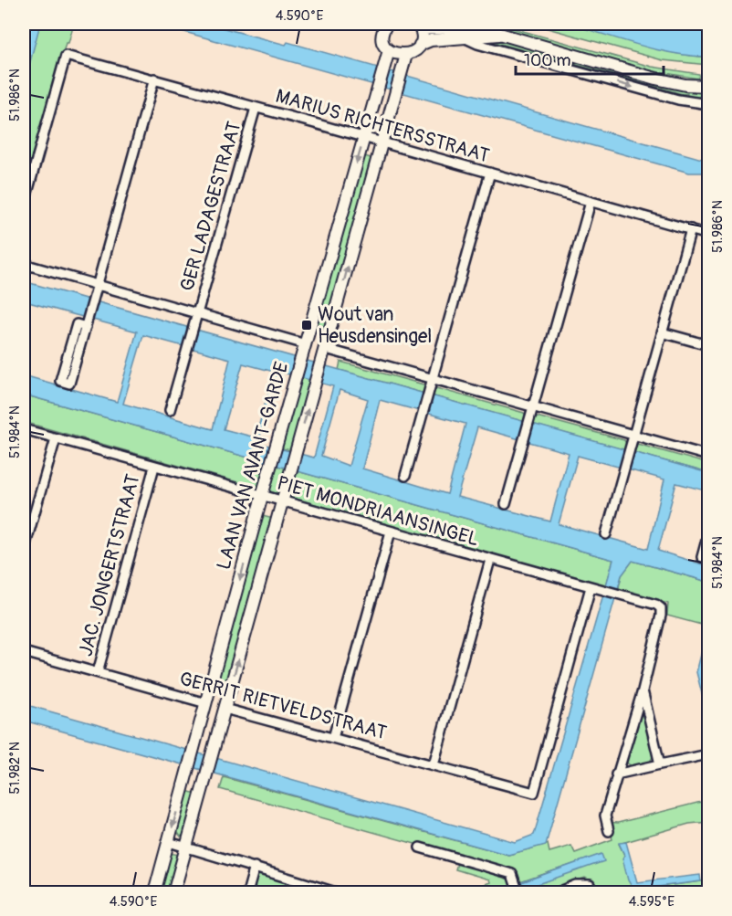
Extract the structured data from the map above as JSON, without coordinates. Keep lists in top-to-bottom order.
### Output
{
  "streets": {
    "street": [
      "MARIUS RICHTERSSTRAAT",
      "GER LADAGESTRAAT",
      "LAAN VAN AVANT-GARDE",
      "PIET MONDRIAANSINGEL",
      "JAC. JONGERTSTRAAT",
      "GERRIT RIETVELDSTRAAT"
    ]
  },
  "crossings": [
    ["MARIUS RICHTERSSTRAAT", "GER LADAGESTRAAT"],
    ["MARIUS RICHTERSSTRAAT", "LAAN VAN AVANT-GARDE"],
    ["LAAN VAN AVANT-GARDE", "PIET MONDRIAANSINGEL"],
    ["LAAN VAN AVANT-GARDE", "GERRIT RIETVELDSTRAAT"],
    ["PIET MONDRIAANSINGEL", "JAC. JONGERTSTRAAT"],
    ["PIET MONDRIAANSINGEL", "GERRIT RIETVELDSTRAAT"],
    ["JAC. JONGERTSTRAAT", "GERRIT RIETVELDSTRAAT"]
  ],
  "places": {
    "transit": ["Wout van Heusdensingel"]
  },
  "scale_bar": "100 m",
  "coordinates": [
    "4.590°E",
    "51.986°N",
    "51.984°N",
    "51.982°N",
    "4.595°E"
  ]
}
